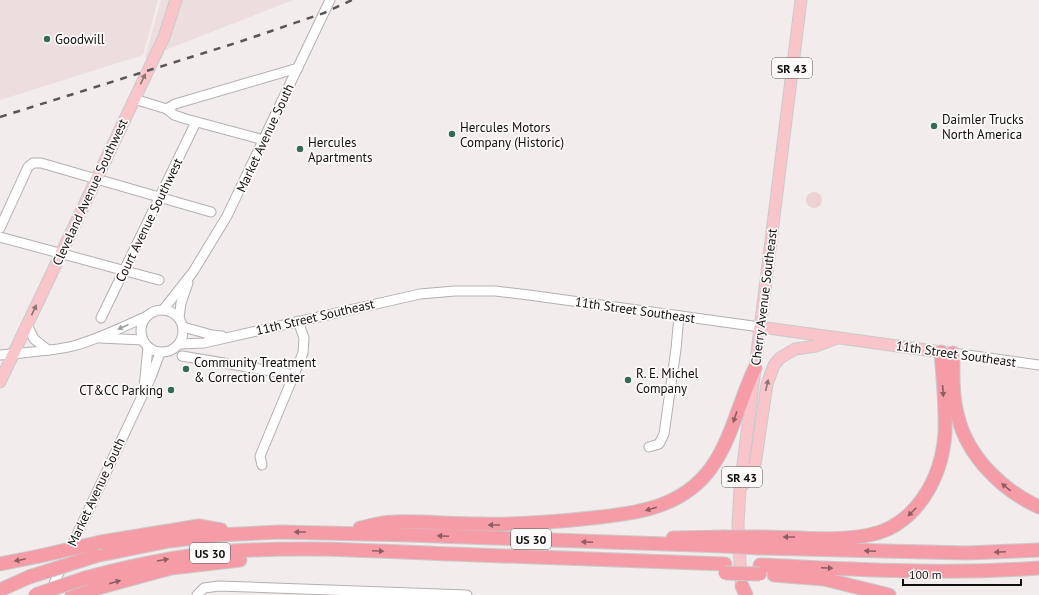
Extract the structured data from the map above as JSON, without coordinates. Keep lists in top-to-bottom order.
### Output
{
  "streets": {
    "highway": ["US 30"],
    "main road": [
      "SR 43",
      "Cleveland Avenue Southwest",
      "Cherry Avenue Southeast",
      "11th Street Southeast"
    ],
    "street": ["Market Avenue South", "Court Avenue Southwest"]
  },
  "crossings": [
    ["Market Avenue South", "11th Street Southeast"],
    ["Cherry Avenue Southeast", "11th Street Southeast"]
  ],
  "one_way": ["Cleveland Avenue Southwest"],
  "places": [
    "Goodwill",
    "Daimler Trucks North America",
    "Hercules Motors Company (Historic)",
    "Hercules Apartments",
    "Community Treatment & Correction Center",
    "R. E. Michel Company",
    "CT&CC Parking"
  ],
  "scale_bar": "100 m"
}
